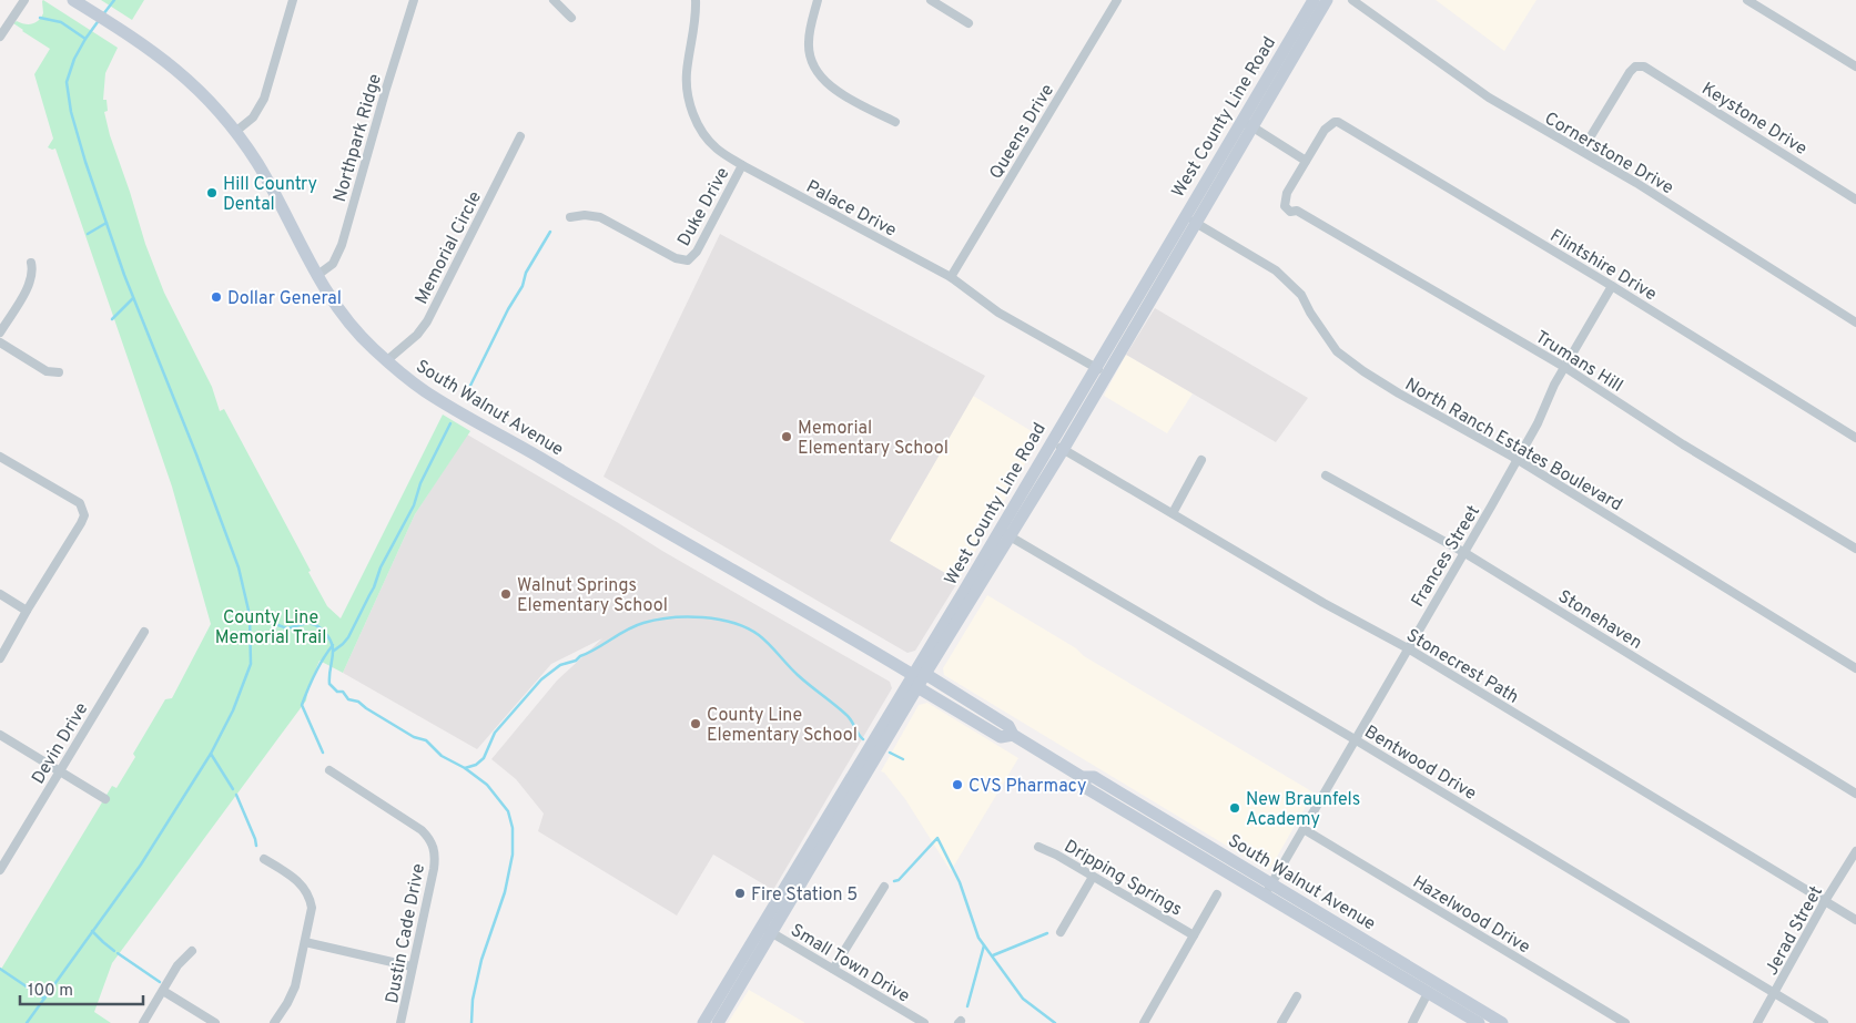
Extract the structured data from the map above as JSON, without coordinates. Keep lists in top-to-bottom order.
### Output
{
  "streets": {
    "street": [
      "West County Line Road",
      "Keystone Drive",
      "Queens Drive",
      "Northpark Ridge",
      "Cornerstone Drive",
      "Duke Drive",
      "Palace Drive",
      "Memorial Circle",
      "Flintshire Drive",
      "Trumans Hill",
      "South Walnut Avenue",
      "North Ranch Estates Boulevard",
      "Frances Street",
      "Stonehaven",
      "Stonecrest Path",
      "Devin Drive",
      "Bentwood Drive",
      "Dripping Springs",
      "Hazelwood Drive",
      "Jerad Street",
      "Dustin Cade Drive",
      "Small Town Drive"
    ]
  },
  "crossings": [
    ["West County Line Road", "Palace Drive"],
    ["West County Line Road", "South Walnut Avenue"],
    ["West County Line Road", "North Ranch Estates Boulevard"],
    ["West County Line Road", "Stonecrest Path"],
    ["West County Line Road", "Bentwood Drive"],
    ["West County Line Road", "Small Town Drive"],
    ["Keystone Drive", "Cornerstone Drive"],
    ["Queens Drive", "Palace Drive"],
    ["Northpark Ridge", "South Walnut Avenue"],
    ["Duke Drive", "Palace Drive"],
    ["Memorial Circle", "South Walnut Avenue"],
    ["Flintshire Drive", "Trumans Hill"],
    ["Flintshire Drive", "Frances Street"],
    ["Trumans Hill", "Frances Street"],
    ["South Walnut Avenue", "Frances Street"],
    ["North Ranch Estates Boulevard", "Frances Street"],
    ["Frances Street", "Stonehaven"],
    ["Frances Street", "Stonecrest Path"],
    ["Frances Street", "Bentwood Drive"],
    ["Frances Street", "Hazelwood Drive"],
    ["Stonecrest Path", "Jerad Street"],
    ["Bentwood Drive", "Jerad Street"]
  ],
  "parks": ["County Line Memorial Trail"],
  "places": [
    "Hill Country Dental",
    "Dollar General",
    "Memorial Elementary School",
    "Walnut Springs Elementary School",
    "County Line Elementary School",
    "CVS Pharmacy",
    "New Braunfels Academy",
    "Fire Station 5"
  ],
  "scale_bar": "100 m"
}
